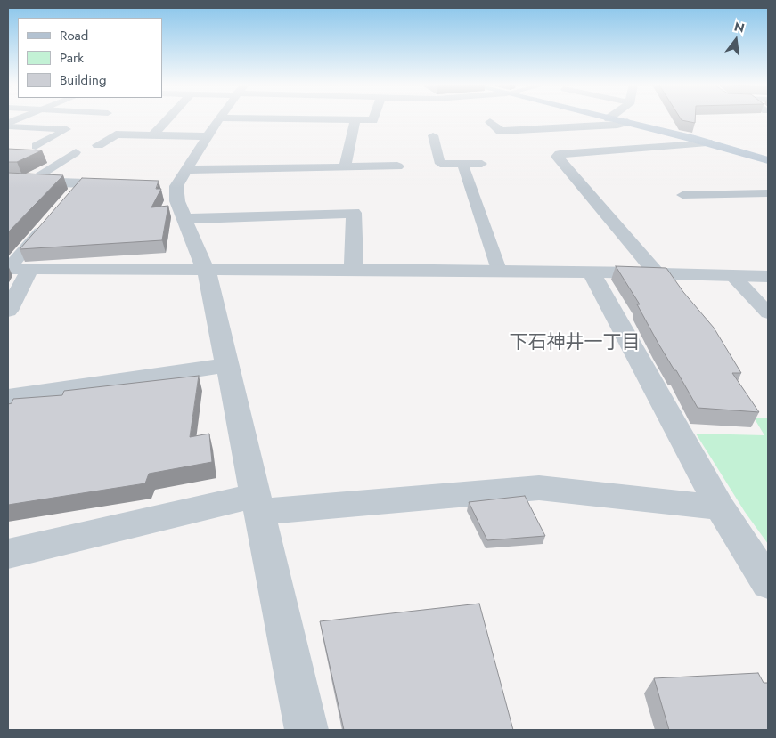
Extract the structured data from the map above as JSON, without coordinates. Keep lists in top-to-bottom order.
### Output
{
  "districts": ["下石神井一丁目"],
  "legend": ["Road", "Park", "Building"],
  "north": "top"
}
